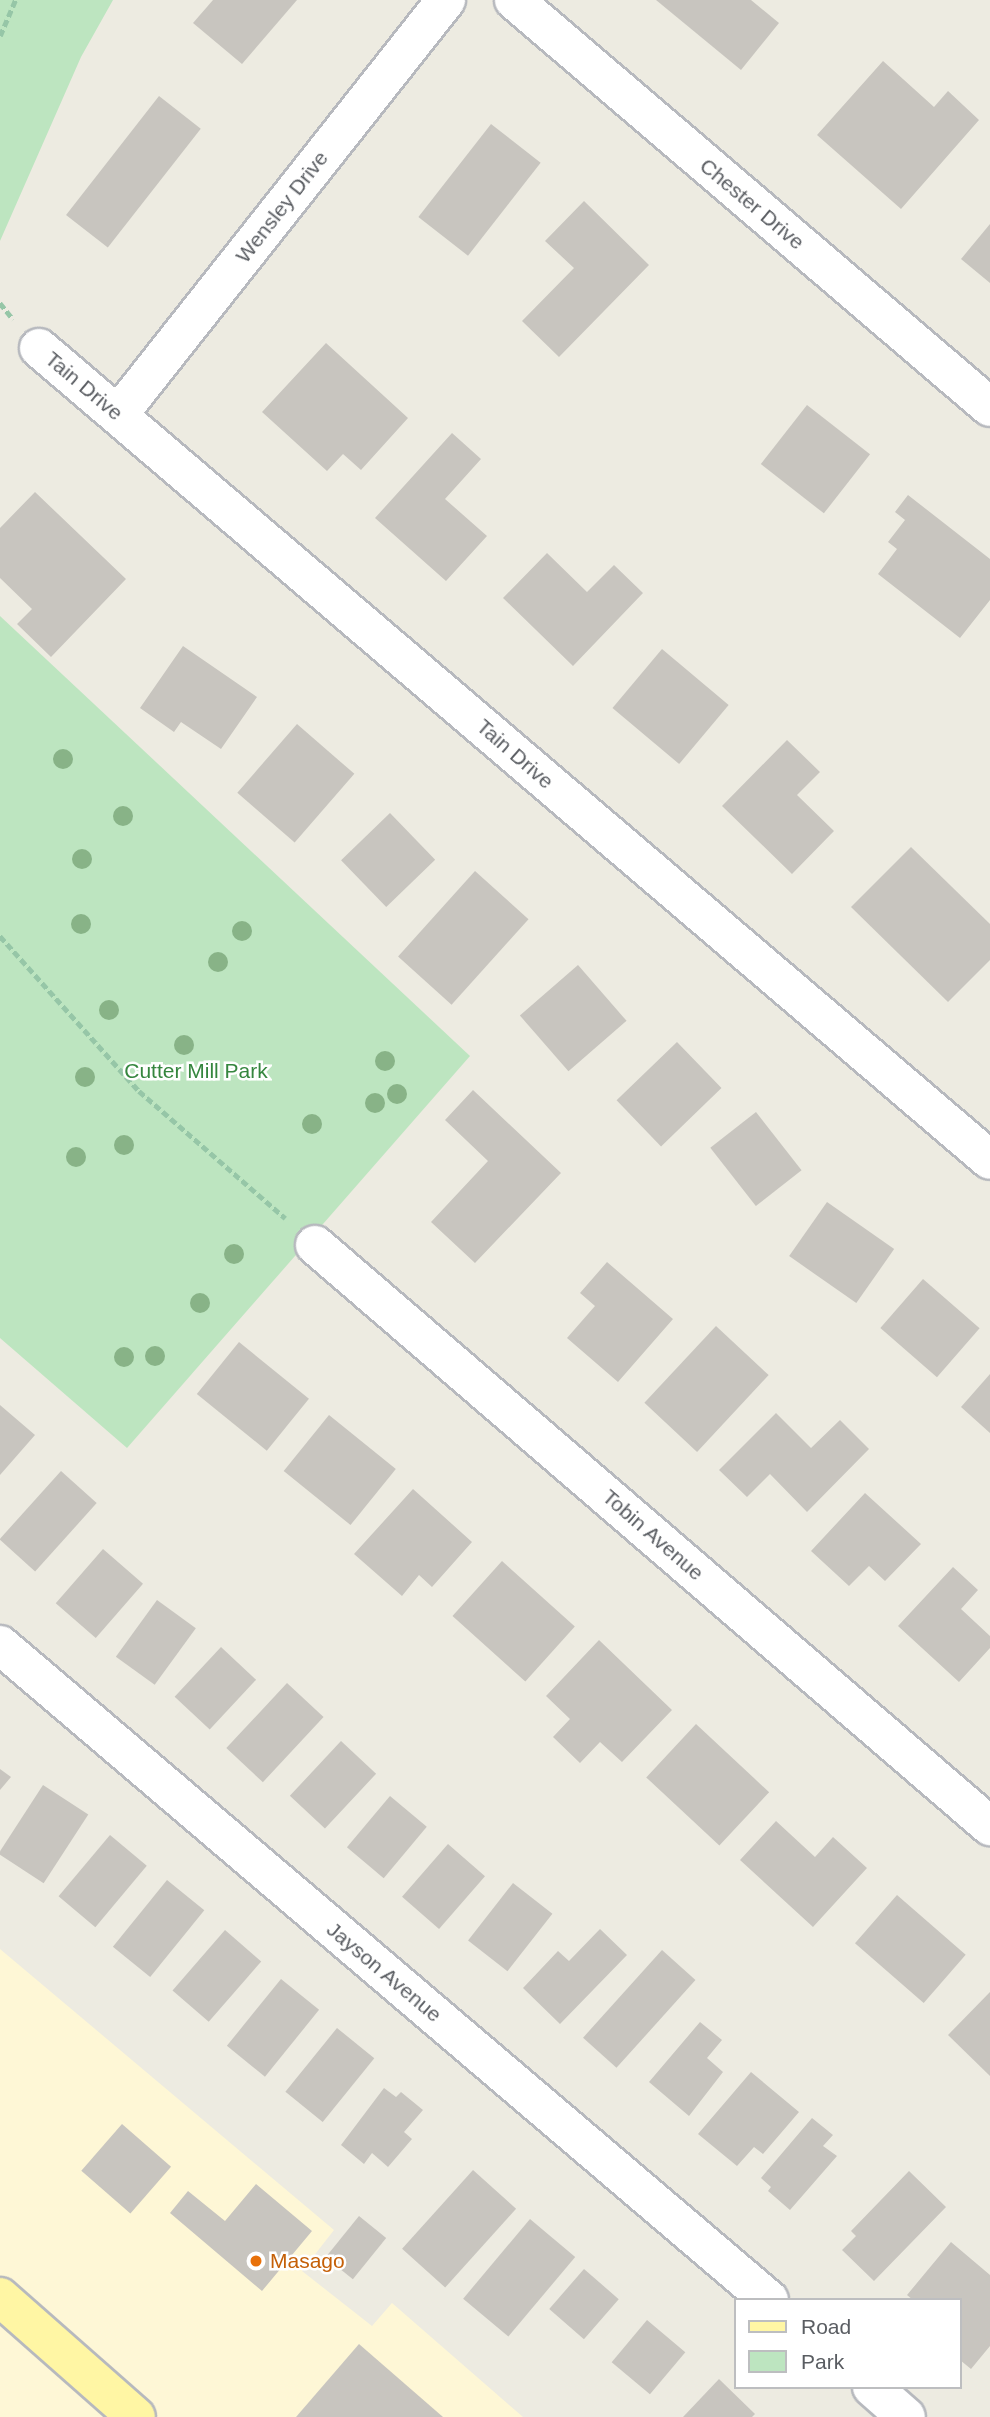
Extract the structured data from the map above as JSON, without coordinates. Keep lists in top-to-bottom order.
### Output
{
  "streets": {
    "street": [
      "Chester Drive",
      "Wensley Drive",
      "Tain Drive",
      "Tobin Avenue",
      "Jayson Avenue"
    ]
  },
  "crossings": [
    ["Wensley Drive", "Tain Drive"]
  ],
  "parks": ["Cutter Mill Park"],
  "places": ["Masago"],
  "legend": ["Road", "Park"]
}
